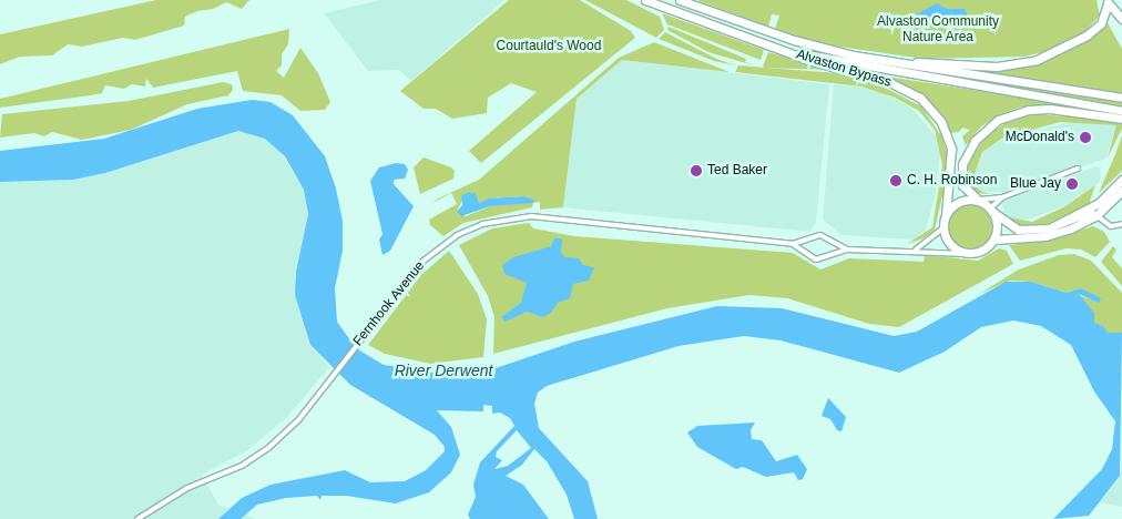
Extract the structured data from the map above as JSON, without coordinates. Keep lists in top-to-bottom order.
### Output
{
  "streets": {
    "highway": ["Alvaston Bypass"],
    "street": ["Fernhook Avenue"]
  },
  "crossings": [
    ["Alvaston Bypass", "Fernhook Avenue"]
  ],
  "water": ["River Derwent"],
  "parks": ["Alvaston Community Nature Area", "Courtauld's Wood"],
  "places": [
    "McDonald's",
    "Ted Baker",
    "C. H. Robinson",
    "Blue Jay"
  ]
}
